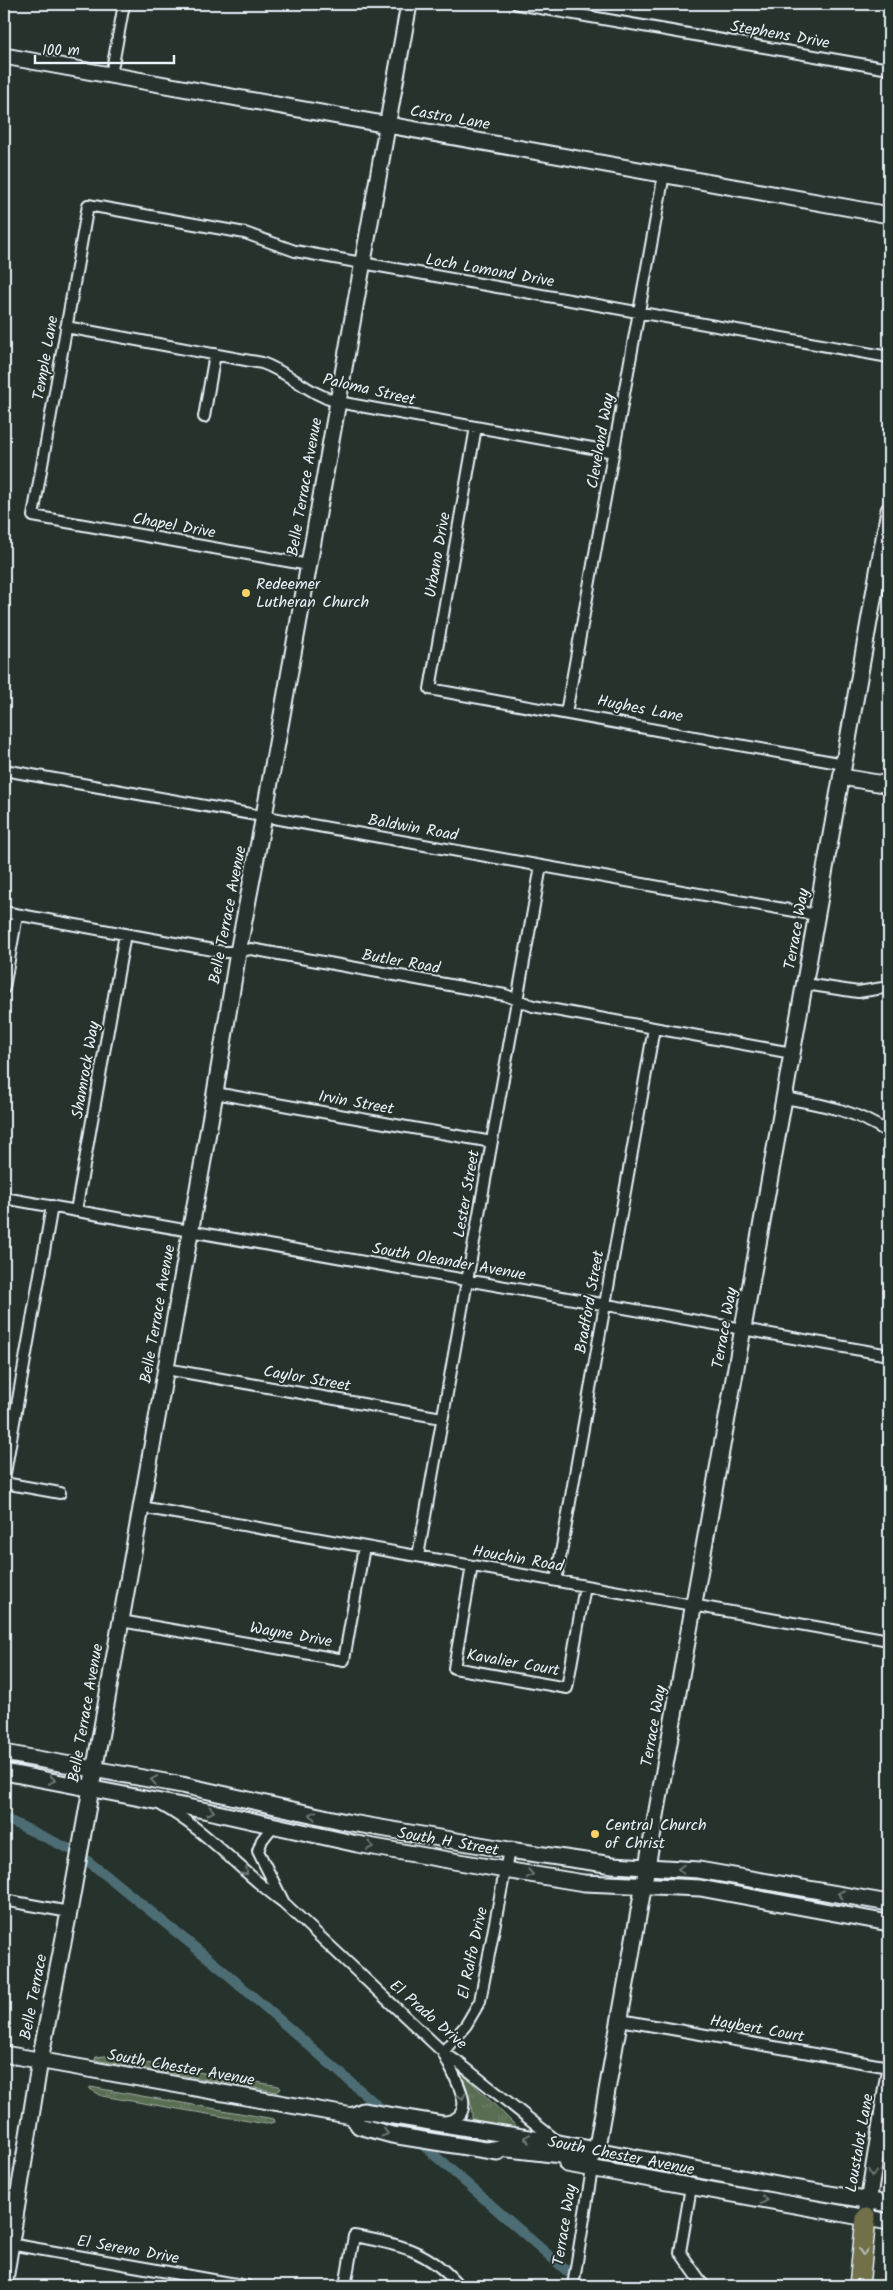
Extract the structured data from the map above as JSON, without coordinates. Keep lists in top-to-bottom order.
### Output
{
  "streets": {
    "street": [
      "Stephens Drive",
      "Castro Lane",
      "Loch Lomond Drive",
      "Temple Lane",
      "Paloma Street",
      "Cleveland Way",
      "Belle Terrace Avenue",
      "Chapel Drive",
      "Urbano Drive",
      "Hughes Lane",
      "Baldwin Road",
      "Terrace Way",
      "Butler Road",
      "Shamrock Way",
      "Irvin Street",
      "Lester Street",
      "South Oleander Avenue",
      "Bradford Street",
      "Caylor Street",
      "Houchin Road",
      "Wayne Drive",
      "Kavalier Court",
      "South H Street",
      "El Ralfo Drive",
      "Belle Terrace",
      "El Prado Drive",
      "Haybert Court",
      "South Chester Avenue",
      "Loustalot Lane",
      "El Sereno Drive"
    ]
  },
  "crossings": [
    ["Castro Lane", "Cleveland Way"],
    ["Castro Lane", "Belle Terrace Avenue"],
    ["Loch Lomond Drive", "Temple Lane"],
    ["Loch Lomond Drive", "Cleveland Way"],
    ["Loch Lomond Drive", "Belle Terrace Avenue"],
    ["Temple Lane", "Paloma Street"],
    ["Temple Lane", "Chapel Drive"],
    ["Paloma Street", "Cleveland Way"],
    ["Paloma Street", "Belle Terrace Avenue"],
    ["Paloma Street", "Urbano Drive"],
    ["Cleveland Way", "Hughes Lane"],
    ["Belle Terrace Avenue", "Chapel Drive"],
    ["Belle Terrace Avenue", "Baldwin Road"],
    ["Belle Terrace Avenue", "Butler Road"],
    ["Belle Terrace Avenue", "Irvin Street"],
    ["Belle Terrace Avenue", "South Oleander Avenue"],
    ["Belle Terrace Avenue", "Caylor Street"],
    ["Belle Terrace Avenue", "Houchin Road"],
    ["Belle Terrace Avenue", "Wayne Drive"],
    ["Belle Terrace Avenue", "South H Street"],
    ["Belle Terrace Avenue", "Belle Terrace"],
    ["Urbano Drive", "Hughes Lane"],
    ["Hughes Lane", "Terrace Way"],
    ["Baldwin Road", "Terrace Way"],
    ["Baldwin Road", "Lester Street"],
    ["Terrace Way", "Butler Road"],
    ["Terrace Way", "South Oleander Avenue"],
    ["Terrace Way", "Houchin Road"],
    ["Terrace Way", "South H Street"],
    ["Terrace Way", "Haybert Court"],
    ["Terrace Way", "South Chester Avenue"],
    ["Butler Road", "Shamrock Way"],
    ["Butler Road", "Lester Street"],
    ["Butler Road", "Bradford Street"],
    ["Shamrock Way", "South Oleander Avenue"],
    ["Irvin Street", "Lester Street"],
    ["Lester Street", "South Oleander Avenue"],
    ["Lester Street", "Caylor Street"],
    ["Lester Street", "Houchin Road"],
    ["South Oleander Avenue", "Bradford Street"],
    ["Bradford Street", "Houchin Road"],
    ["Houchin Road", "Wayne Drive"],
    ["Houchin Road", "Kavalier Court"],
    ["South H Street", "El Ralfo Drive"],
    ["South H Street", "El Prado Drive"],
    ["El Ralfo Drive", "El Prado Drive"],
    ["Belle Terrace", "South Chester Avenue"],
    ["Belle Terrace", "El Sereno Drive"],
    ["El Prado Drive", "South Chester Avenue"],
    ["South Chester Avenue", "Loustalot Lane"]
  ],
  "one_way": ["Loustalot Lane"],
  "places": ["Redeemer Lutheran Church", "Central Church of Christ"],
  "scale_bar": "100 m"
}
